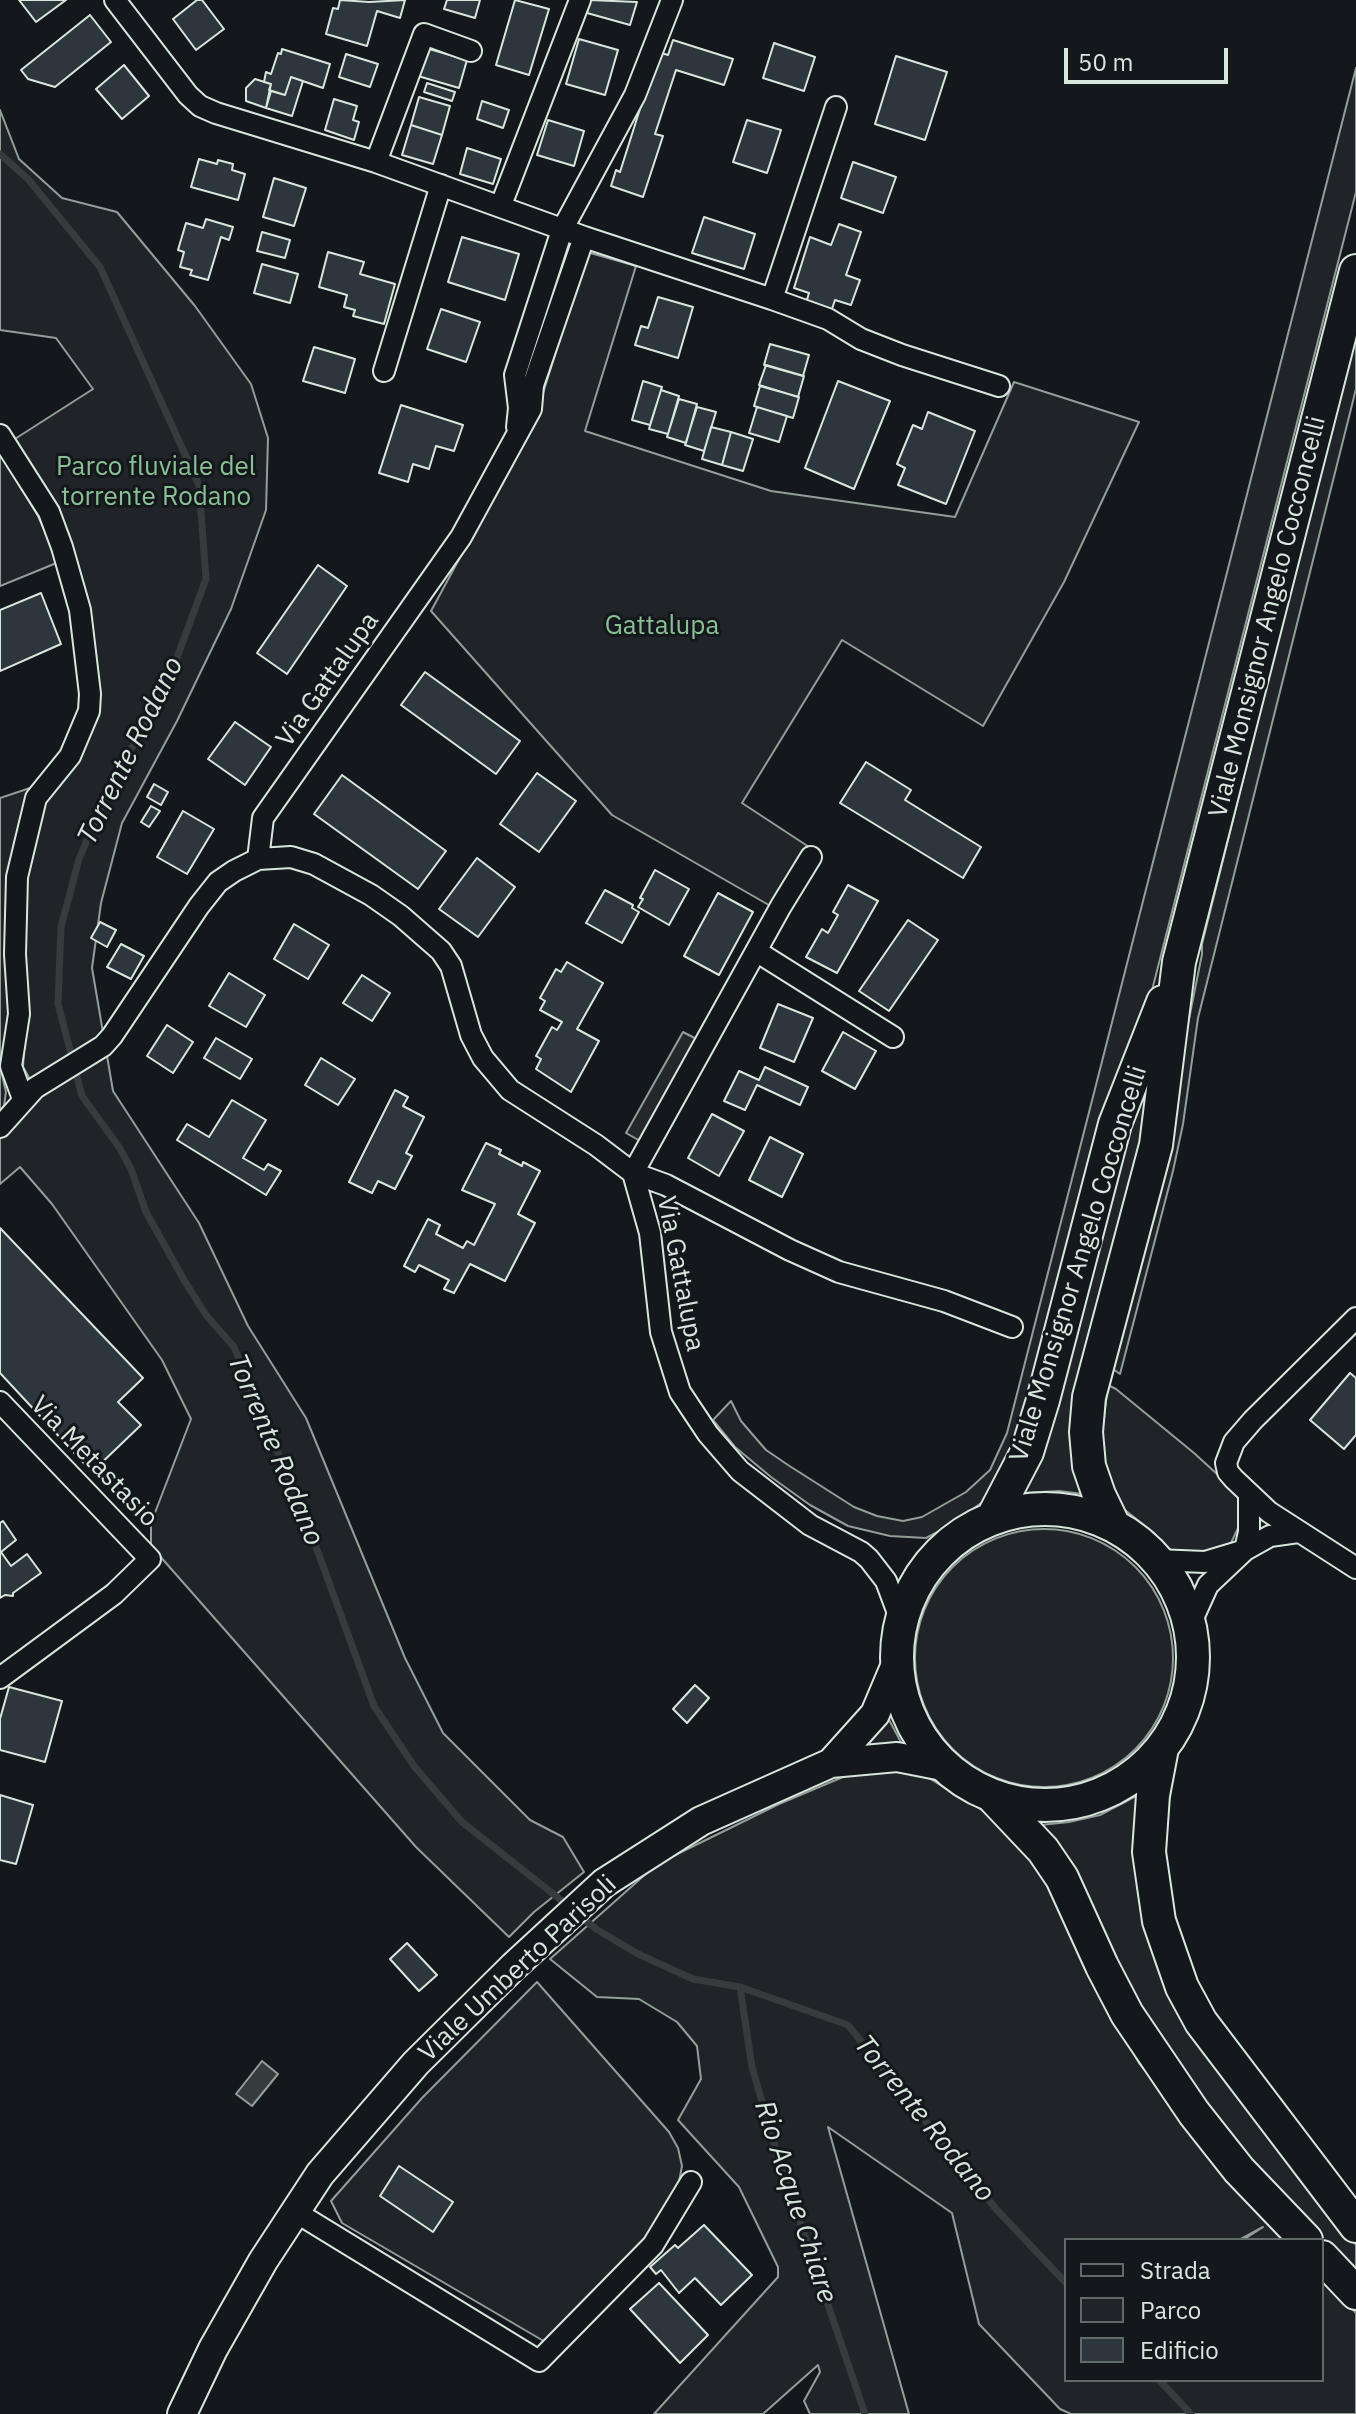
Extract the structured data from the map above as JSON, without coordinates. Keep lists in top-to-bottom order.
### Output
{
  "streets": {
    "main road": ["Viale Monsignor Angelo Cocconcelli", "Viale Umberto Parisoli"],
    "street": ["Via Gattalupa", "Via Metastasio"]
  },
  "water": ["Torrente Rodano", "Rio Acque Chiare"],
  "parks": ["Parco fluviale del torrente Rodano", "Gattalupa"],
  "legend": ["Strada", "Parco", "Edificio"],
  "scale_bar": "50 m"
}
